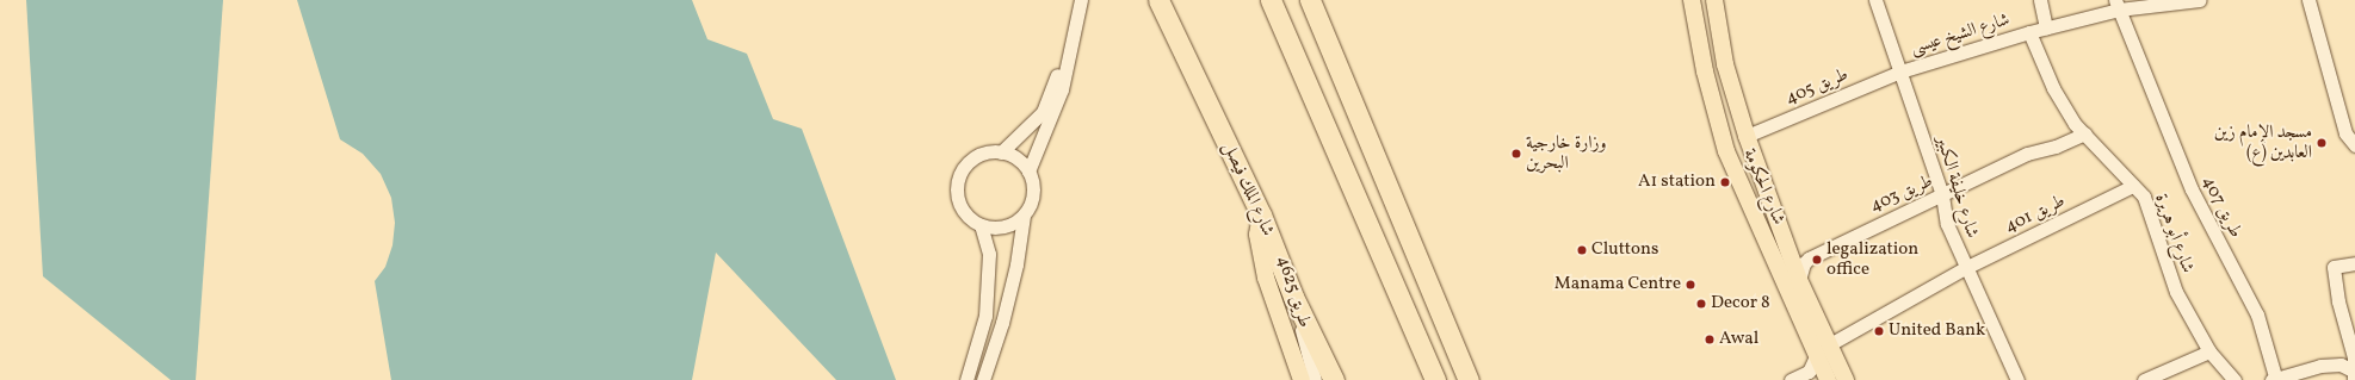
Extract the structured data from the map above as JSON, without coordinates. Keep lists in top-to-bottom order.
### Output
{
  "streets": {
    "highway": ["شارع الملك فيصل"],
    "main road": ["شارع الحكومة", "طريق 4625"],
    "street": [
      "شارع الشيخ عيسى",
      "طريق 405",
      "شارع خليفة الكبير",
      "طريق 403",
      "طريق 407",
      "طريق 401",
      "شارع أبو هريرة"
    ]
  },
  "crossings": [
    ["شارع الشيخ عيسى", "طريق 405"],
    ["شارع الشيخ عيسى", "شارع خليفة الكبير"],
    ["شارع الشيخ عيسى", "طريق 407"],
    ["شارع الشيخ عيسى", "شارع أبو هريرة"],
    ["طريق 405", "شارع الحكومة"],
    ["طريق 405", "شارع خليفة الكبير"],
    ["شارع الحكومة", "طريق 403"],
    ["شارع الحكومة", "طريق 401"],
    ["شارع خليفة الكبير", "طريق 403"],
    ["شارع خليفة الكبير", "طريق 401"],
    ["شارع الملك فيصل", "طريق 4625"],
    ["طريق 403", "شارع أبو هريرة"],
    ["طريق 401", "شارع أبو هريرة"]
  ],
  "places": [
    "مسجد الإمام زين العابدين (ع)",
    "وزارة خارجية البحرين",
    "A1 station",
    "Cluttons",
    "legalization office",
    "Manama Centre",
    "Decor 8",
    "United Bank",
    "Awal"
  ]
}
